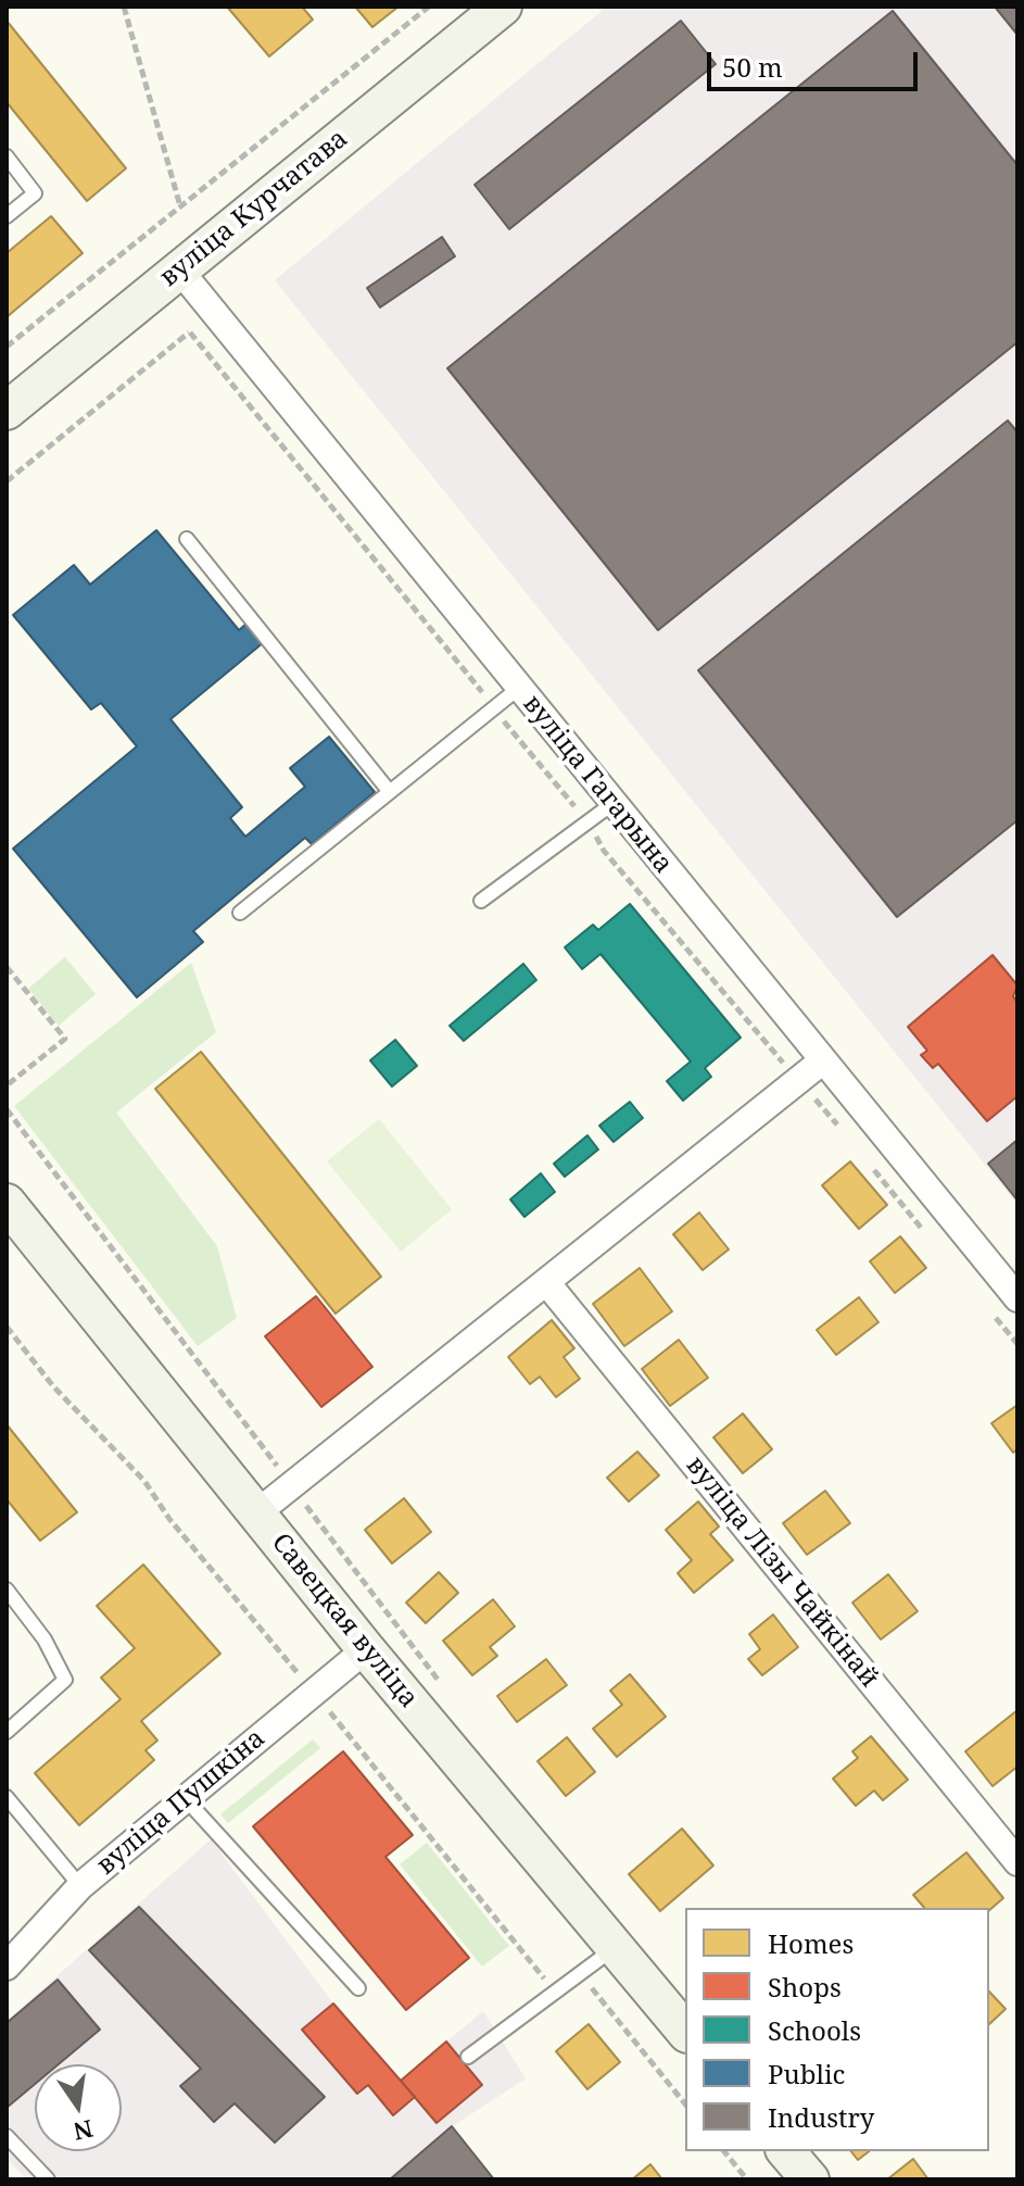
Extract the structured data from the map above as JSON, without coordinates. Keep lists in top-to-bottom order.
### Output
{
  "streets": {
    "main road": ["вуліца Курчатава", "Савецкая вуліца"],
    "street": ["вуліца Гагарына", "вуліца Лізы Чайкінай", "вуліца Пушкіна"]
  },
  "crossings": [
    ["вуліца Курчатава", "вуліца Гагарына"],
    ["Савецкая вуліца", "вуліца Пушкіна"]
  ],
  "legend": [
    "Homes",
    "Shops",
    "Schools",
    "Public",
    "Industry"
  ],
  "scale_bar": "50 m",
  "north": "bottom"
}
